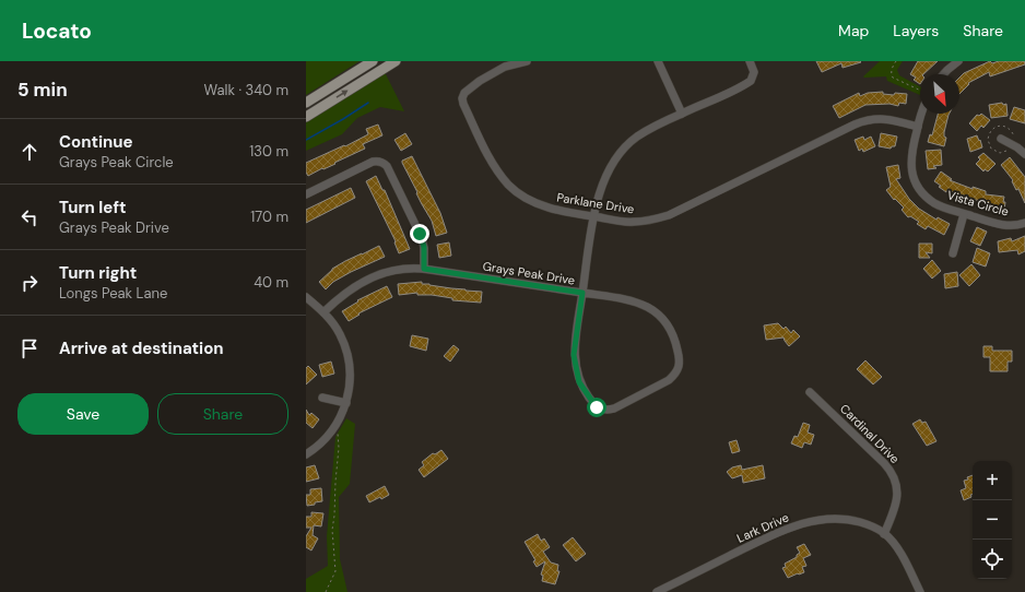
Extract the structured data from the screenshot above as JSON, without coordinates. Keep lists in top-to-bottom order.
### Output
{
  "streets": {
    "street": [
      "Parklane Drive",
      "Vista Circle",
      "Grays Peak Drive",
      "Cardinal Drive",
      "Lark Drive"
    ]
  },
  "crossings": [
    ["Parklane Drive", "Vista Circle"],
    ["Parklane Drive", "Grays Peak Drive"],
    ["Cardinal Drive", "Lark Drive"]
  ],
  "north": "bottom right",
  "page": {
    "header": "Locato",
    "nav": ["Map", "Layers", "Share"],
    "heading": ["5 min", "Walk · 340 m"],
    "list": [
      ["Continue", "Grays Peak Circle", "130 m"],
      ["Turn left", "Grays Peak Drive", "170 m"],
      ["Turn right", "Longs Peak Lane", "40 m"],
      "Arrive at destination"
    ],
    "buttons": ["Save", "Share"],
    "map_buttons": ["+", "−"]
  }
}
